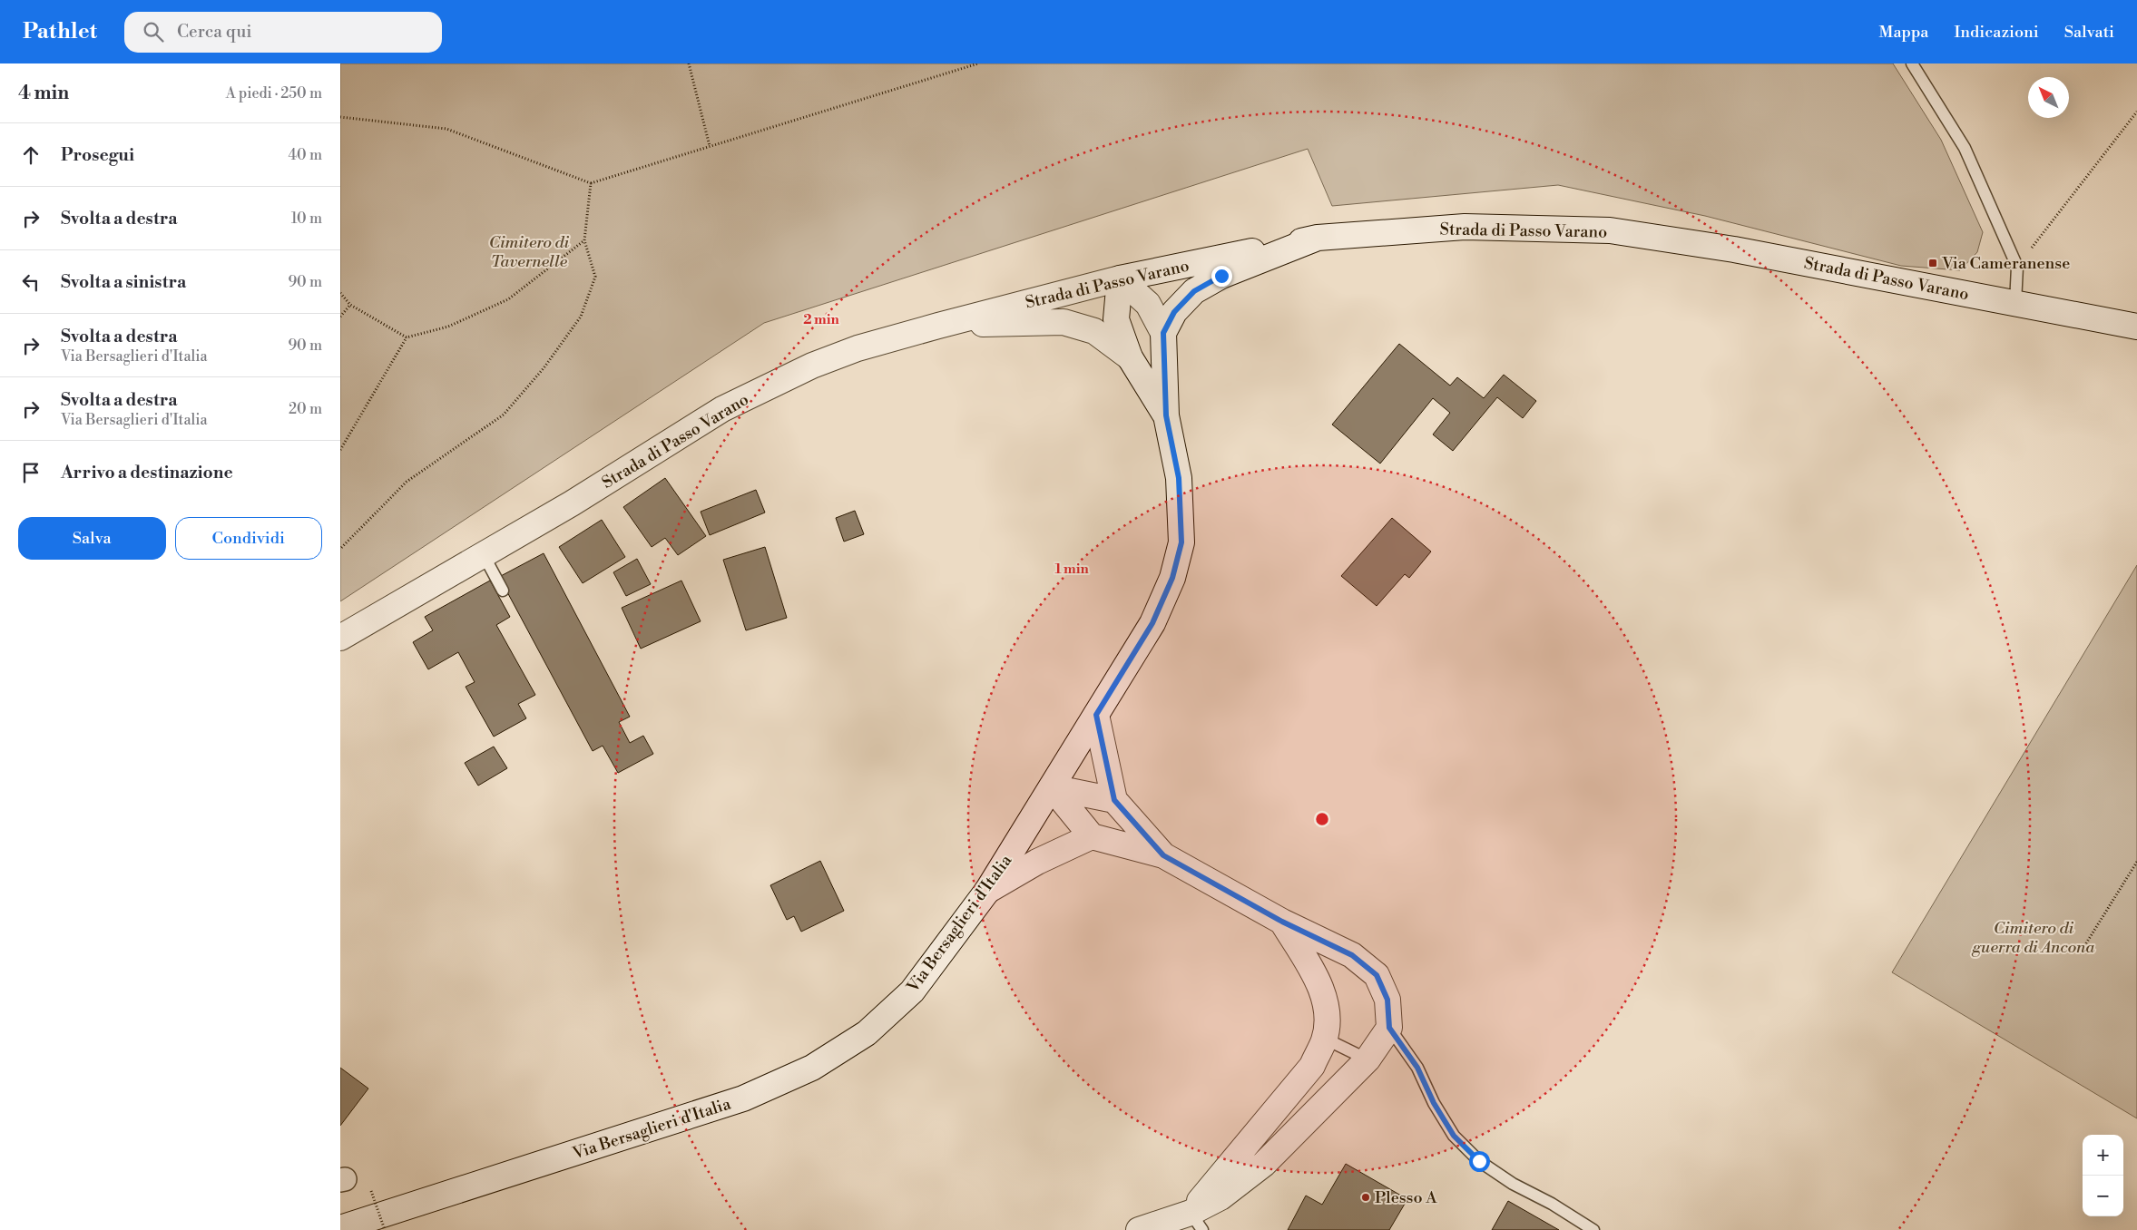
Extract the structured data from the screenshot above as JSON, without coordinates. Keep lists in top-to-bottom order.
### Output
{
  "streets": {
    "main road": ["Strada di Passo Varano", "Via Bersaglieri d'Italia"]
  },
  "crossings": [
    ["Strada di Passo Varano", "Via Bersaglieri d'Italia"]
  ],
  "parks": ["Cimitero di Tavernelle", "Cimitero di guerra di Ancona"],
  "places": {
    "transit": ["Via Cameranense"],
    "other": ["Plesso A"]
  },
  "north": "top left",
  "page": {
    "header": "Pathlet",
    "search": "Cerca qui",
    "nav": ["Mappa", "Indicazioni", "Salvati"],
    "heading": ["4 min", "A piedi · 250 m"],
    "list": [
      ["Prosegui", "40 m"],
      ["Svolta a destra", "10 m"],
      ["Svolta a sinistra", "90 m"],
      ["Svolta a destra", "Via Bersaglieri d'Italia", "90 m"],
      ["Svolta a destra", "Via Bersaglieri d'Italia", "20 m"],
      "Arrivo a destinazione"
    ],
    "buttons": ["Salva", "Condividi"],
    "map_buttons": ["+", "−"]
  },
  "rings": ["2 min", "1 min"]
}
